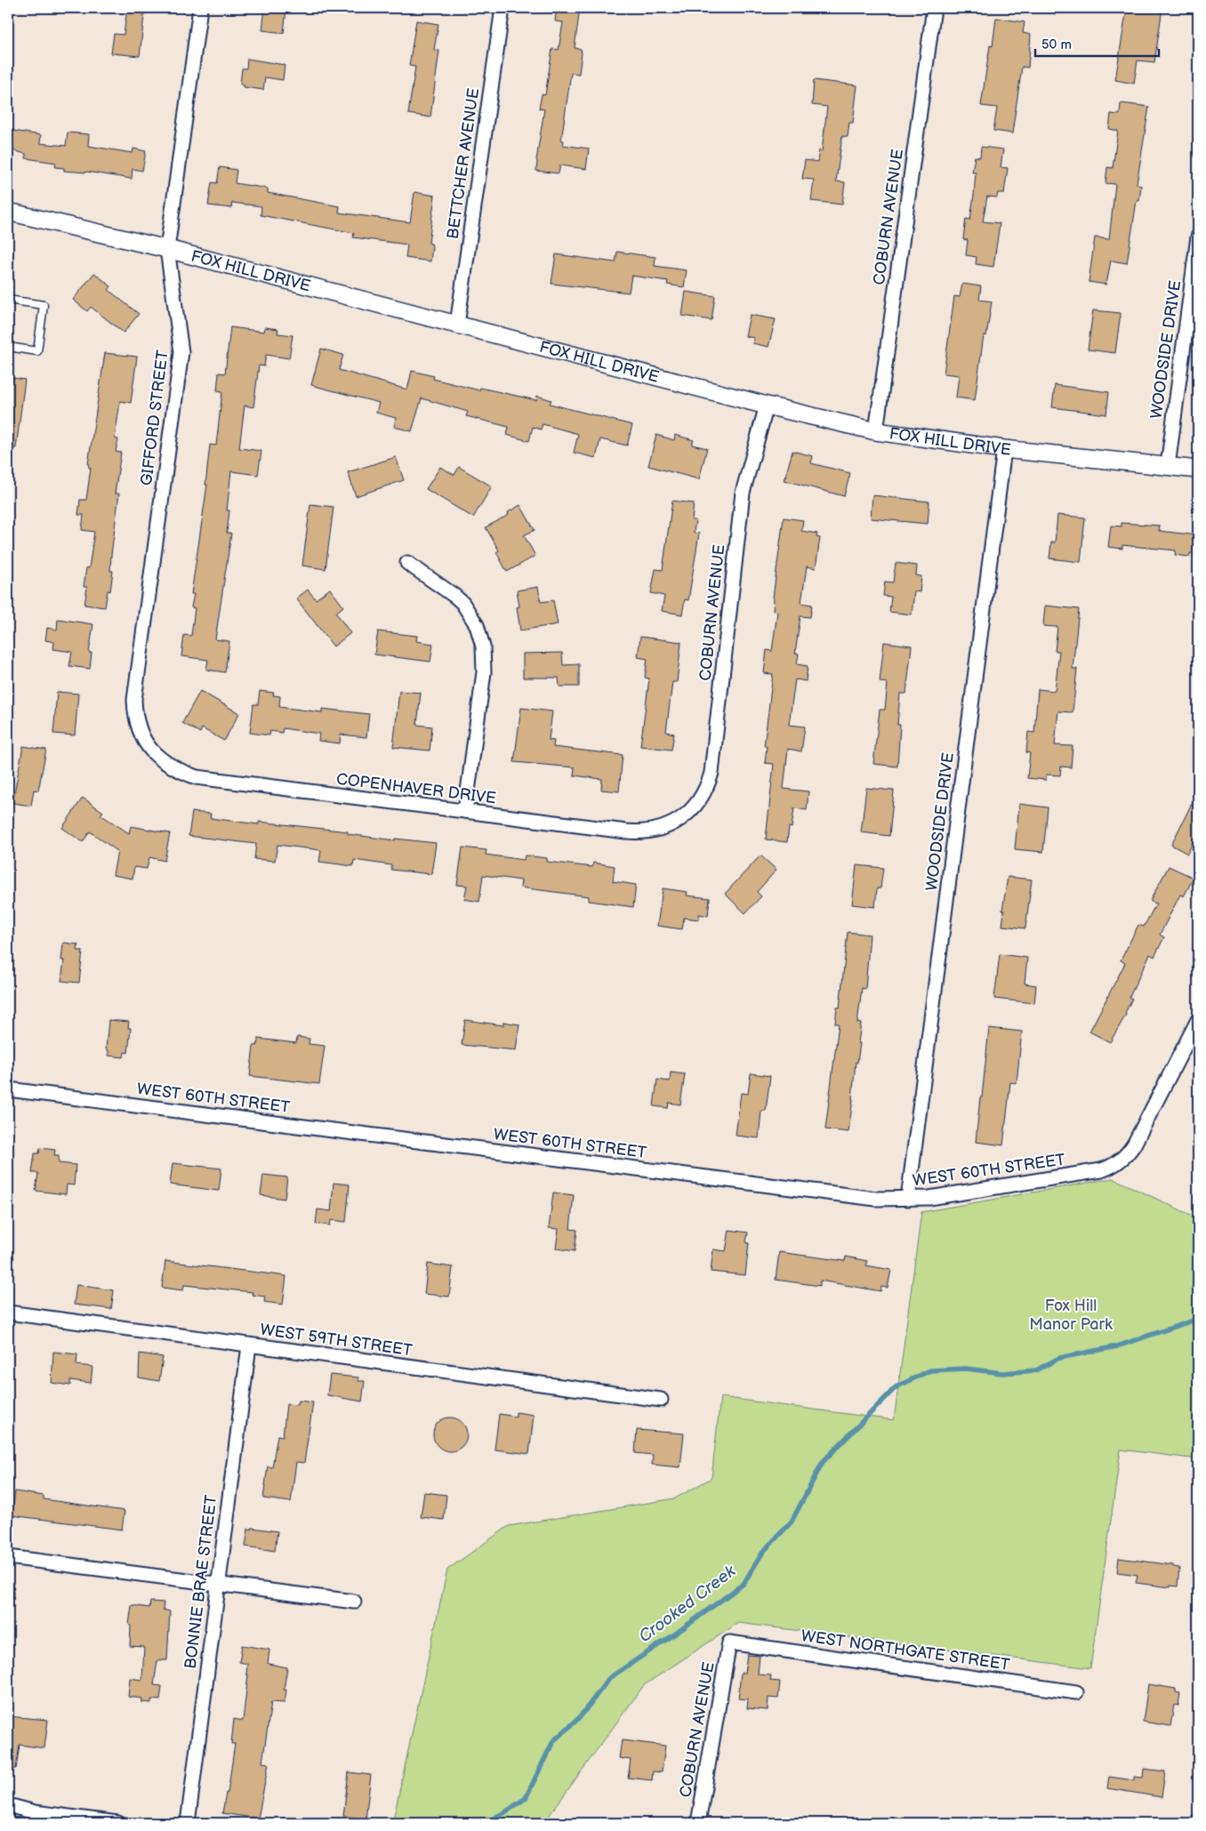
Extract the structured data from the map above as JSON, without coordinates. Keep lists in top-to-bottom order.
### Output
{
  "streets": {
    "street": [
      "BETTCHER AVENUE",
      "COBURN AVENUE",
      "FOX HILL DRIVE",
      "WOODSIDE DRIVE",
      "GIFFORD STREET",
      "COPENHAVER DRIVE",
      "WEST 60TH STREET",
      "WEST 59TH STREET",
      "BONNIE BRAE STREET",
      "WEST NORTHGATE STREET"
    ]
  },
  "crossings": [
    ["BETTCHER AVENUE", "FOX HILL DRIVE"],
    ["COBURN AVENUE", "FOX HILL DRIVE"],
    ["COBURN AVENUE", "COPENHAVER DRIVE"],
    ["COBURN AVENUE", "WEST NORTHGATE STREET"],
    ["FOX HILL DRIVE", "WOODSIDE DRIVE"],
    ["FOX HILL DRIVE", "GIFFORD STREET"],
    ["WOODSIDE DRIVE", "WEST 60TH STREET"],
    ["GIFFORD STREET", "COPENHAVER DRIVE"],
    ["WEST 59TH STREET", "BONNIE BRAE STREET"]
  ],
  "water": ["Crooked Creek"],
  "parks": ["Fox Hill Manor Park"],
  "scale_bar": "50 m"
}
